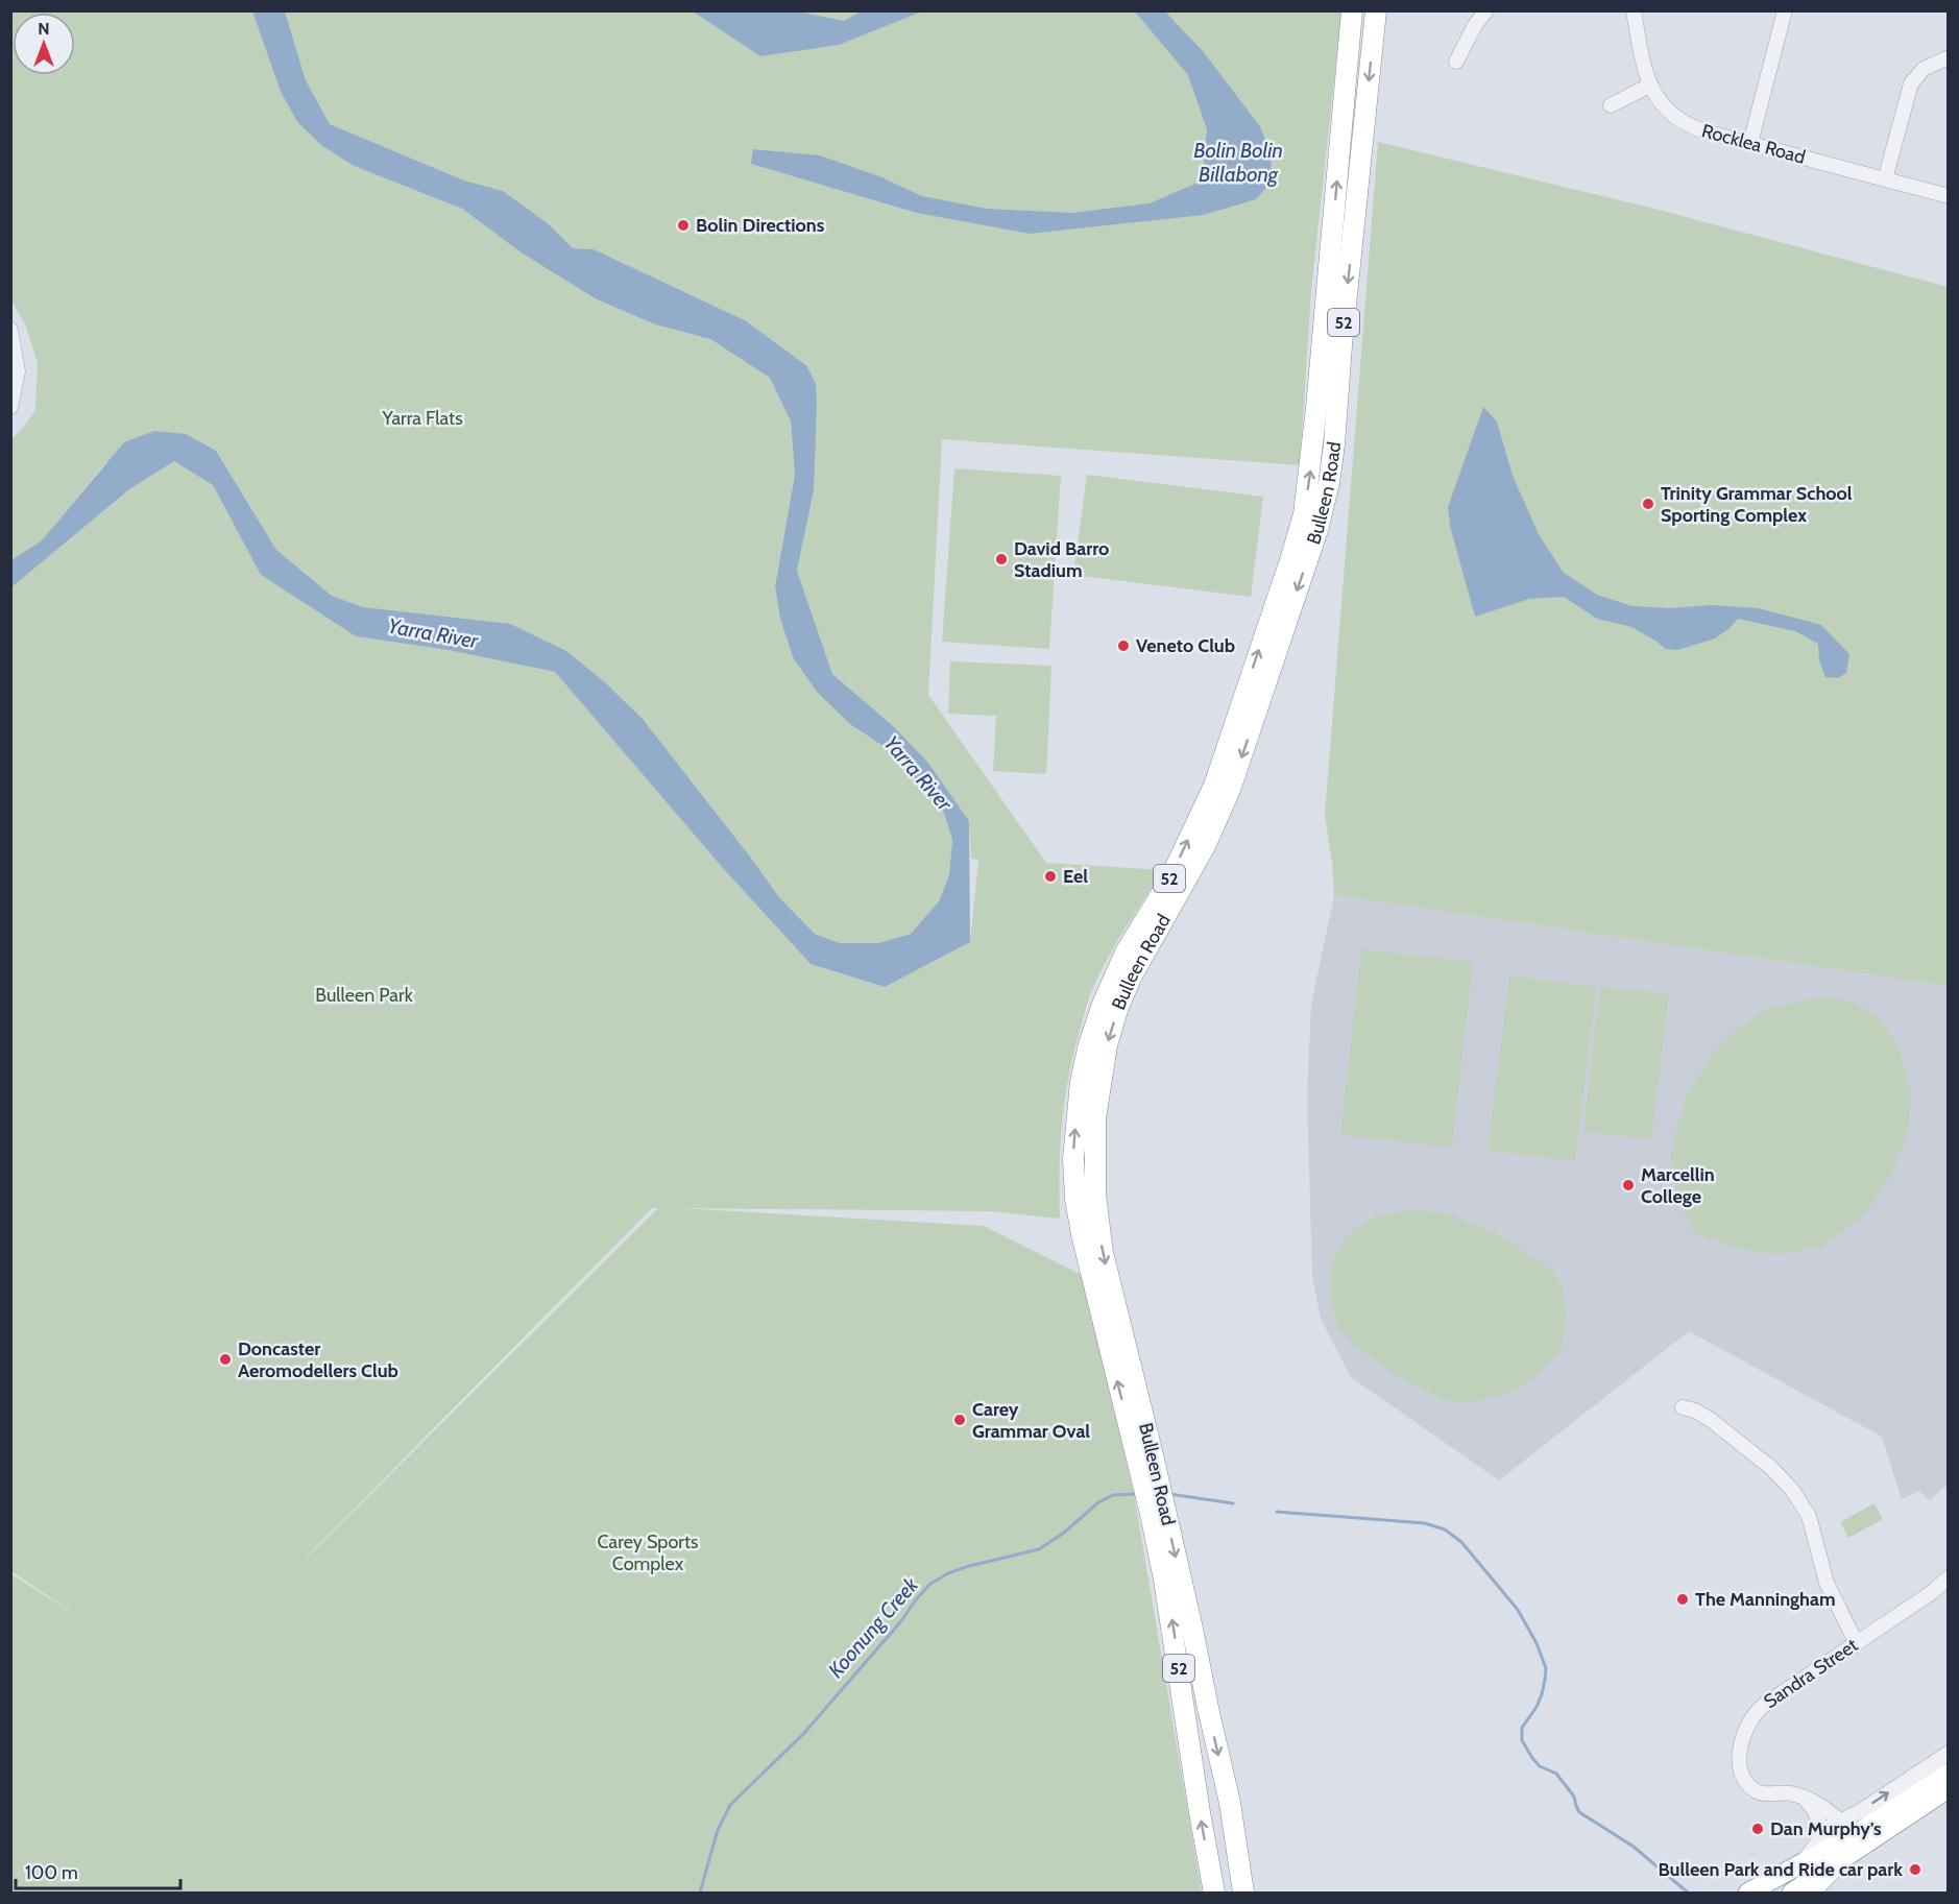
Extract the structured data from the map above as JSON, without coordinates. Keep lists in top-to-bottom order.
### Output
{
  "streets": {
    "highway": ["52", "Bulleen Road"],
    "street": ["Rocklea Road", "Sandra Street"]
  },
  "water": ["Bolin Bolin Billabong", "Yarra River", "Koonung Creek"],
  "parks": ["Yarra Flats", "Bulleen Park", "Carey Sports Complex"],
  "places": [
    "Bolin Directions",
    "Trinity Grammar School Sporting Complex",
    "David Barro Stadium",
    "Veneto Club",
    "Eel",
    "Marcellin College",
    "Doncaster Aeromodellers Club",
    "Carey Grammar Oval",
    "The Manningham",
    "Dan Murphy's",
    "Bulleen Park and Ride car park"
  ],
  "scale_bar": "100 m",
  "north": "top"
}
